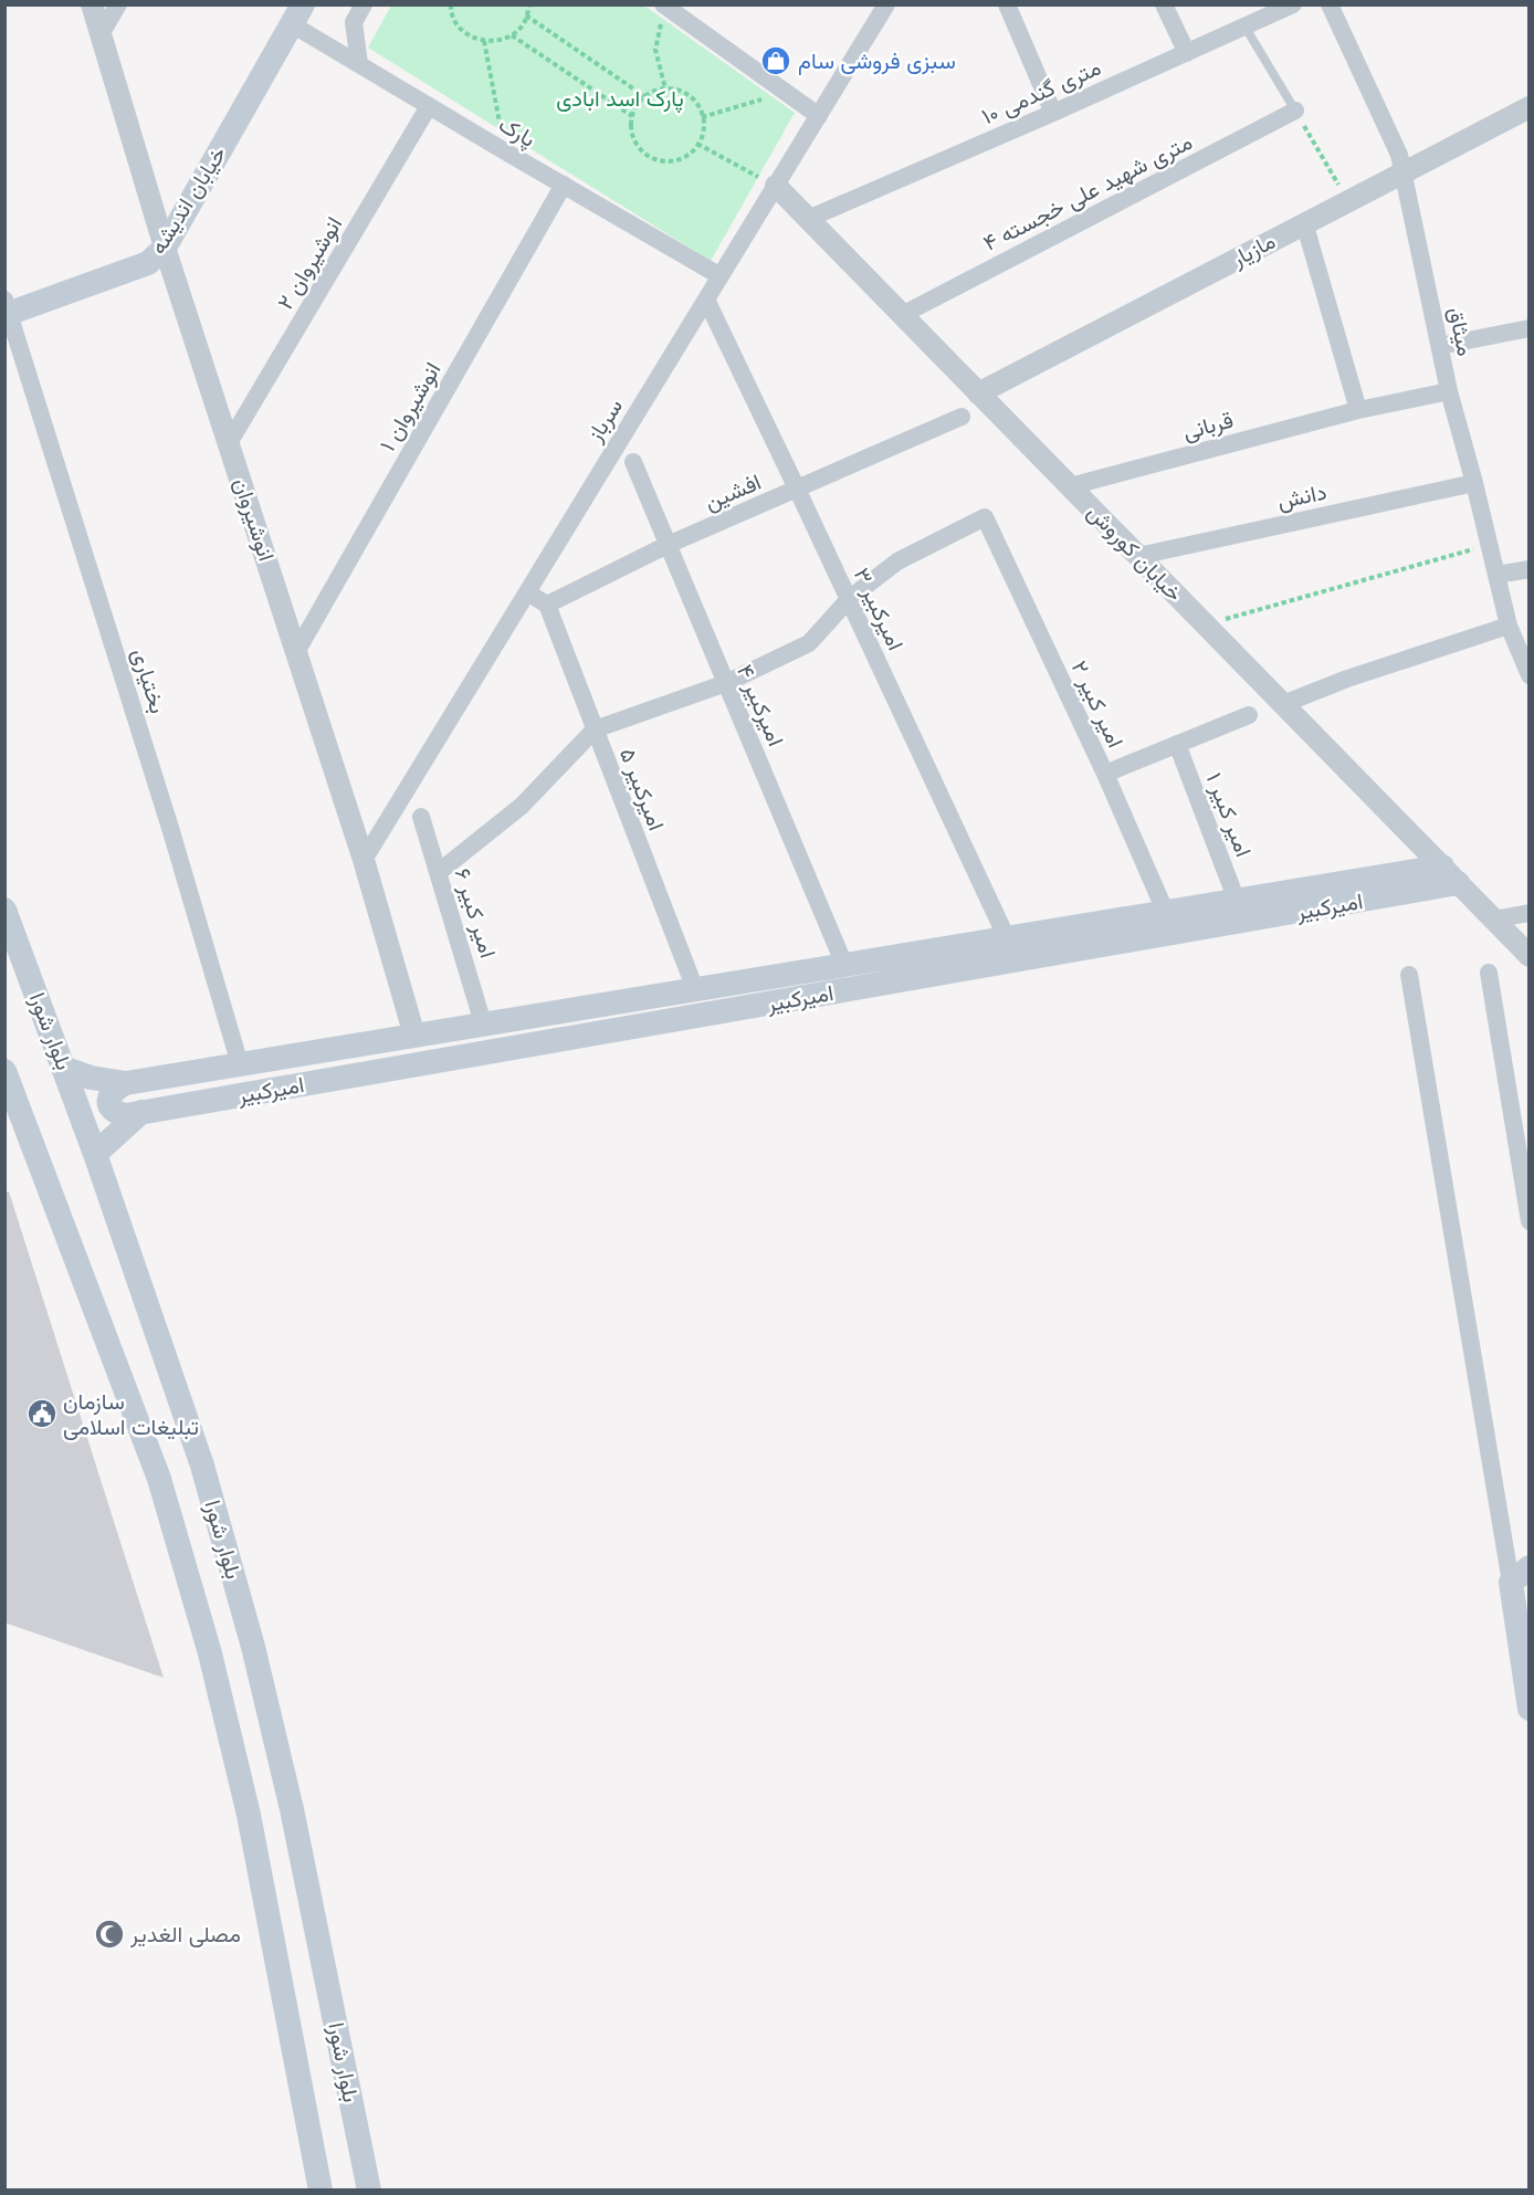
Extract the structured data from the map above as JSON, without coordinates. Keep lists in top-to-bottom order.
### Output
{
  "streets": {
    "main road": ["خیابان اندیشه", "امیرکبیر", "بلوار شورا"],
    "street": [
      "۱۰ متری گندمی",
      "پارک",
      "۴ متری شهید علی خجسته",
      "مازیار",
      "انوشیروان ۲",
      "میثاق",
      "انوشیروان ۱",
      "سرباز",
      "قربانی",
      "افشین",
      "دانش",
      "انوشیروان",
      "خیابان کوروش",
      "امیرکبیر ۳",
      "بختیاری",
      "امیر کبیر ۲",
      "امیرکبیر ۴",
      "امیرکبیر ۵",
      "امیر کبیر ۱",
      "امیر کبیر ۶"
    ]
  },
  "crossings": [
    ["۱۰ متری گندمی", "خیابان کوروش"],
    ["پارک", "خیابان اندیشه"],
    ["پارک", "انوشیروان ۲"],
    ["پارک", "انوشیروان ۱"],
    ["پارک", "سرباز"],
    ["۴ متری شهید علی خجسته", "خیابان کوروش"],
    ["خیابان اندیشه", "انوشیروان"],
    ["خیابان اندیشه", "بختیاری"],
    ["مازیار", "میثاق"],
    ["مازیار", "خیابان کوروش"],
    ["انوشیروان ۲", "انوشیروان"],
    ["میثاق", "قربانی"],
    ["میثاق", "دانش"],
    ["انوشیروان ۱", "انوشیروان"],
    ["سرباز", "انوشیروان"],
    ["سرباز", "خیابان کوروش"],
    ["سرباز", "امیرکبیر ۳"],
    ["قربانی", "خیابان کوروش"],
    ["افشین", "امیرکبیر ۳"],
    ["افشین", "امیرکبیر ۴"],
    ["افشین", "امیرکبیر ۵"],
    ["دانش", "خیابان کوروش"],
    ["انوشیروان", "امیرکبیر"],
    ["خیابان کوروش", "امیرکبیر"],
    ["امیرکبیر ۳", "امیر کبیر ۲"],
    ["امیرکبیر ۳", "امیرکبیر"],
    ["بختیاری", "امیرکبیر"],
    ["امیر کبیر ۲", "امیرکبیر"],
    ["امیرکبیر ۴", "امیرکبیر"],
    ["امیرکبیر ۵", "امیرکبیر"],
    ["امیر کبیر ۱", "امیرکبیر"],
    ["امیرکبیر", "امیر کبیر ۶"],
    ["امیرکبیر", "بلوار شورا"]
  ],
  "parks": ["پارک اسد ابادی"],
  "places": {
    "shop": ["سبزی فروشی سام"],
    "public building": ["سازمان تبلیغات اسلامی"],
    "mosque": ["مصلی الغدیر"]
  }
}
